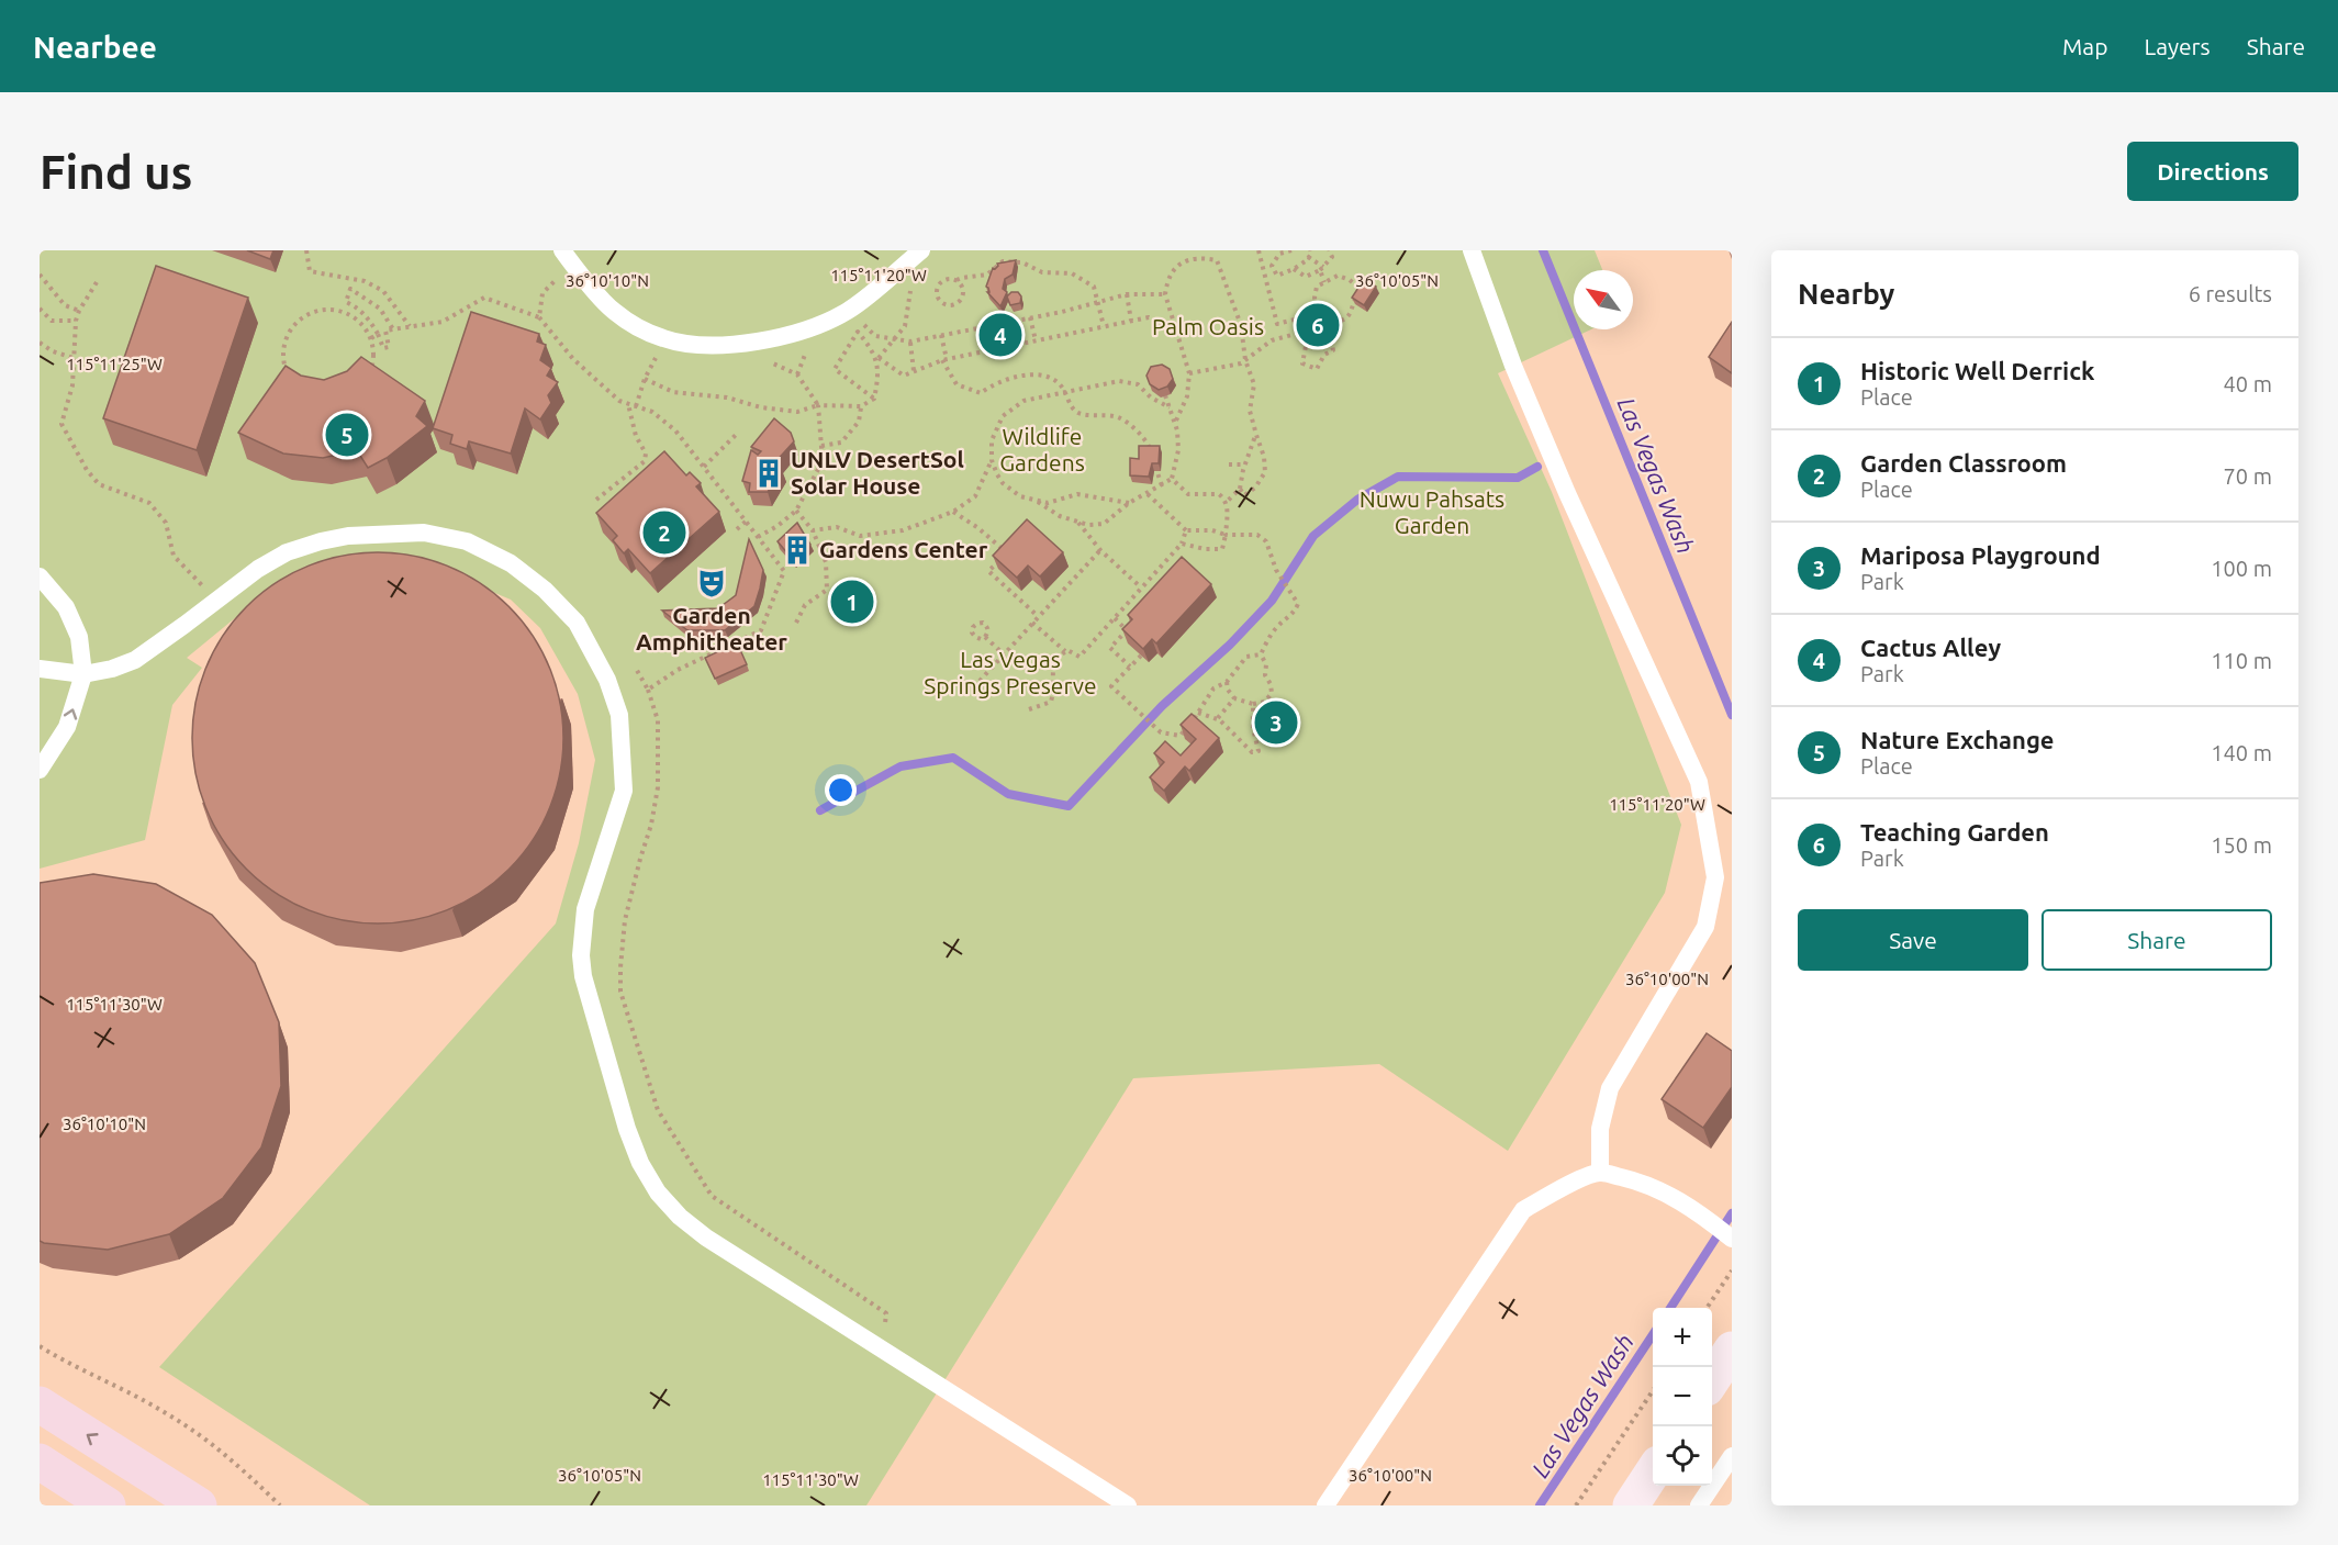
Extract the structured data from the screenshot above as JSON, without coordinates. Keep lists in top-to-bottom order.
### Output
{
  "water": ["Las Vegas Wash"],
  "parks": [
    "Palm Oasis",
    "Wildlife Gardens",
    "Nuwu Pahsats Garden",
    "Las Vegas Springs Preserve"
  ],
  "places": {
    "building": ["UNLV DesertSol Solar House", "Gardens Center"],
    "theatre": ["Garden Amphitheater"]
  },
  "north": "top left",
  "page": {
    "header": "Nearbee",
    "nav": ["Map", "Layers", "Share"],
    "buttons": [
      "Directions",
      ["Save", "Share"]
    ],
    "title": "Find us",
    "heading": ["Nearby", "6 results"],
    "pins": [
      "6",
      "4",
      "5",
      "2",
      "1",
      "3"
    ],
    "list": [
      {
        "mark": "1",
        "name": "Historic Well Derrick",
        "note": "Place",
        "value": "40 m"
      },
      {
        "mark": "2",
        "name": "Garden Classroom",
        "note": "Place",
        "value": "70 m"
      },
      {
        "mark": "3",
        "name": "Mariposa Playground",
        "note": "Park",
        "value": "100 m"
      },
      {
        "mark": "4",
        "name": "Cactus Alley",
        "note": "Park",
        "value": "110 m"
      },
      {
        "mark": "5",
        "name": "Nature Exchange",
        "note": "Place",
        "value": "140 m"
      },
      {
        "mark": "6",
        "name": "Teaching Garden",
        "note": "Park",
        "value": "150 m"
      }
    ],
    "map_buttons": ["+", "−"]
  },
  "coordinates": [
    "115°11'20\"W",
    "36°10'10\"N",
    "36°10'05\"N",
    "115°11'25\"W",
    "36°10'00\"N",
    "115°11'30\"W"
  ]
}
